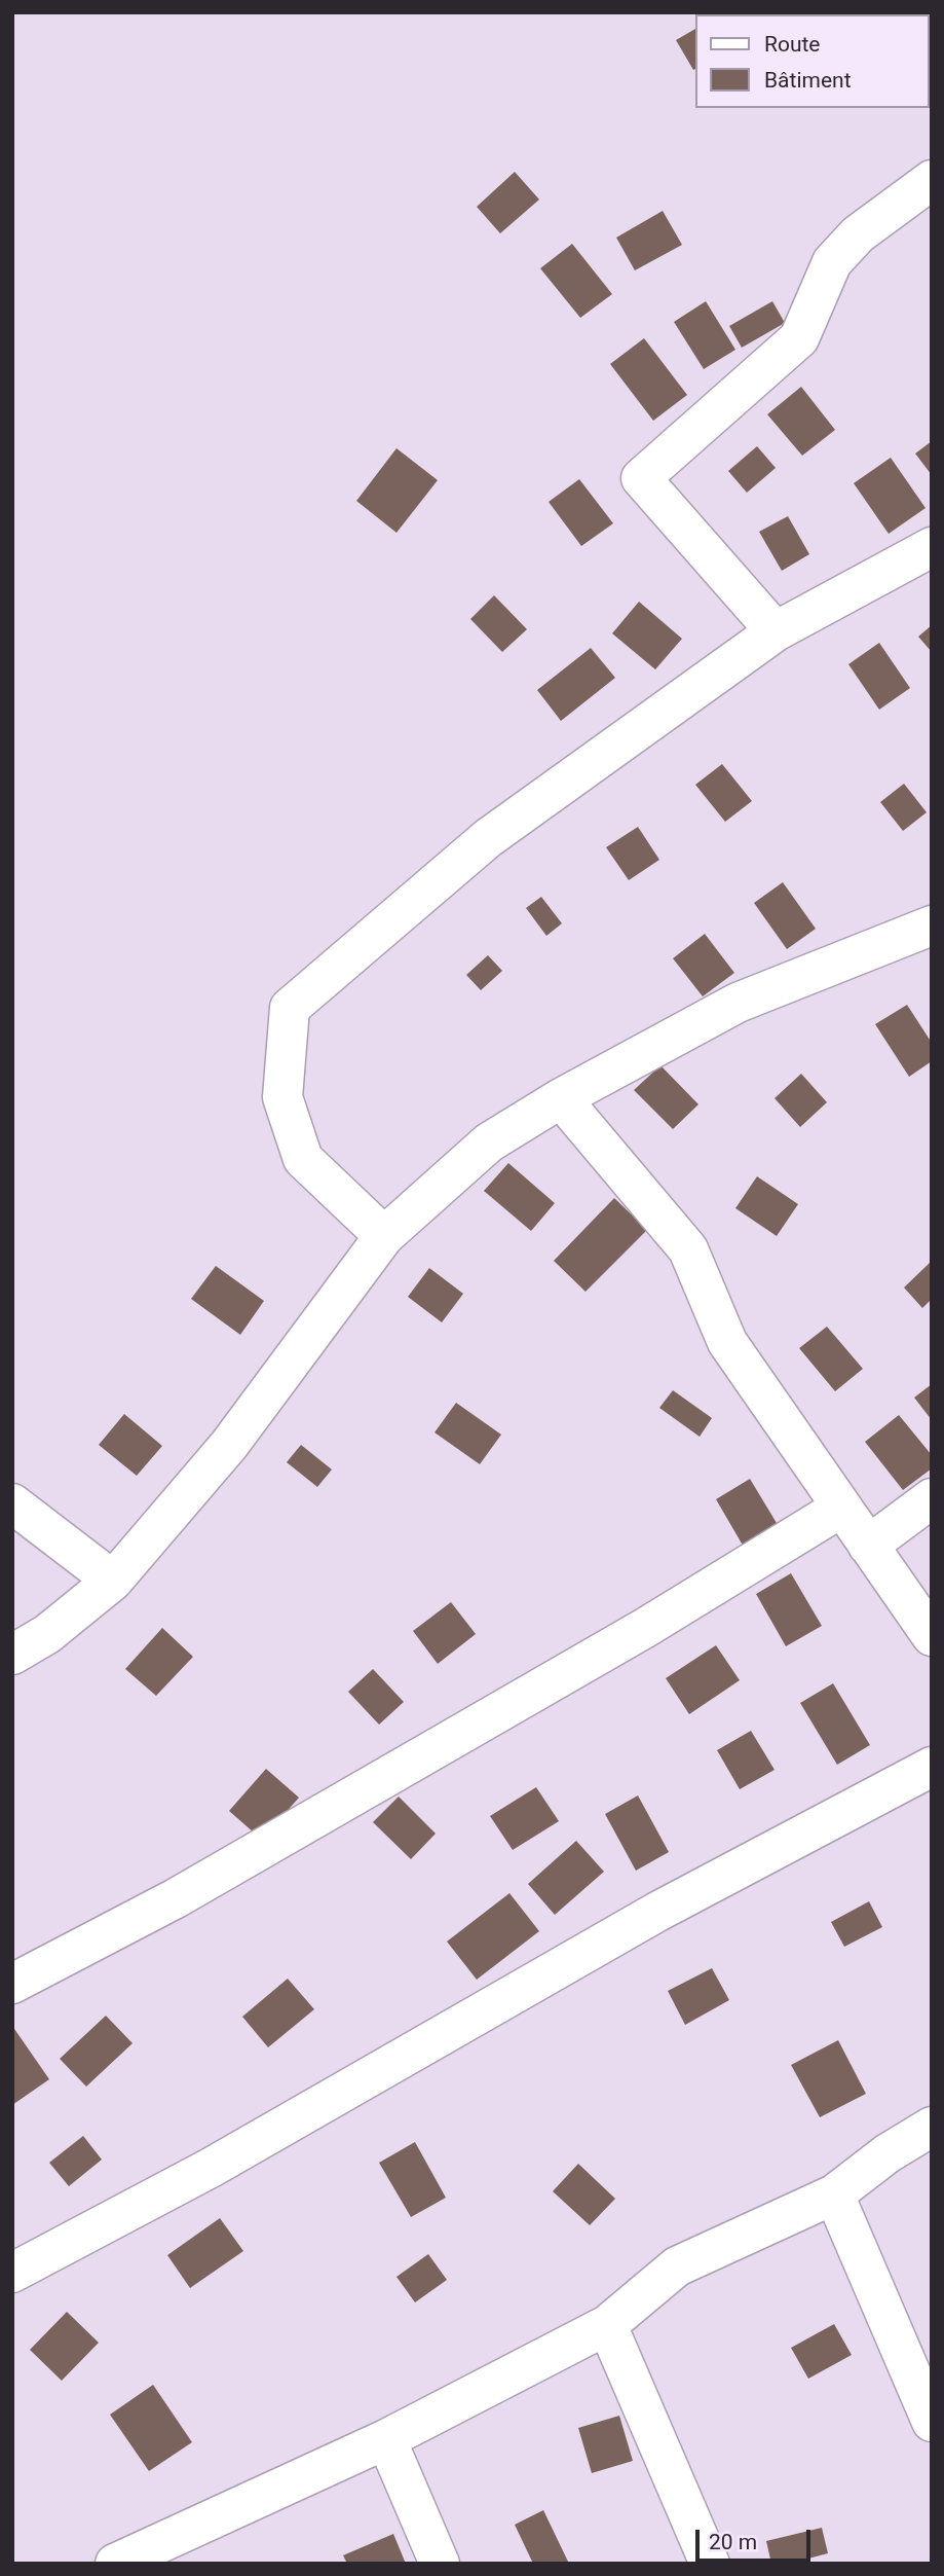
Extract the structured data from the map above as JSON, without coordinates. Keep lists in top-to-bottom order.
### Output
{
  "legend": ["Route", "Bâtiment"],
  "scale_bar": "20 m"
}
